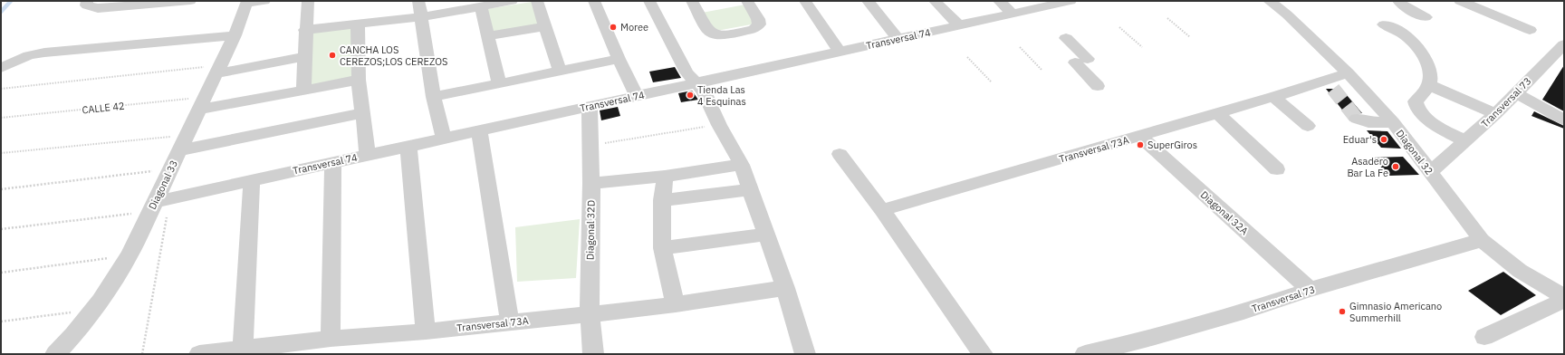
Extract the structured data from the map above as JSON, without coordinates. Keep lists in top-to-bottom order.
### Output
{
  "streets": {
    "street": [
      "Transversal 74",
      "Transversal 73",
      "Transversal 73A",
      "Diagonal 32",
      "Diagonal 33",
      "Diagonal 32A",
      "Diagonal 32D"
    ],
    "path": ["CALLE 42"]
  },
  "crossings": [
    ["Transversal 74", "Diagonal 33"],
    ["Transversal 74", "Diagonal 32D"],
    ["Transversal 73", "Diagonal 32"],
    ["Transversal 73", "Diagonal 32A"],
    ["CALLE 42", "Diagonal 33"],
    ["Transversal 73A", "Diagonal 32"],
    ["Transversal 73A", "Diagonal 32A"],
    ["Transversal 73A", "Diagonal 32D"]
  ],
  "places": [
    "Moree",
    "CANCHA LOS CEREZOS;LOS CEREZOS",
    "Tienda Las 4 Esquinas",
    "Eduar's",
    "SuperGiros",
    "Asadero Bar La Fe",
    "Gimnasio Americano Summerhill"
  ]
}
